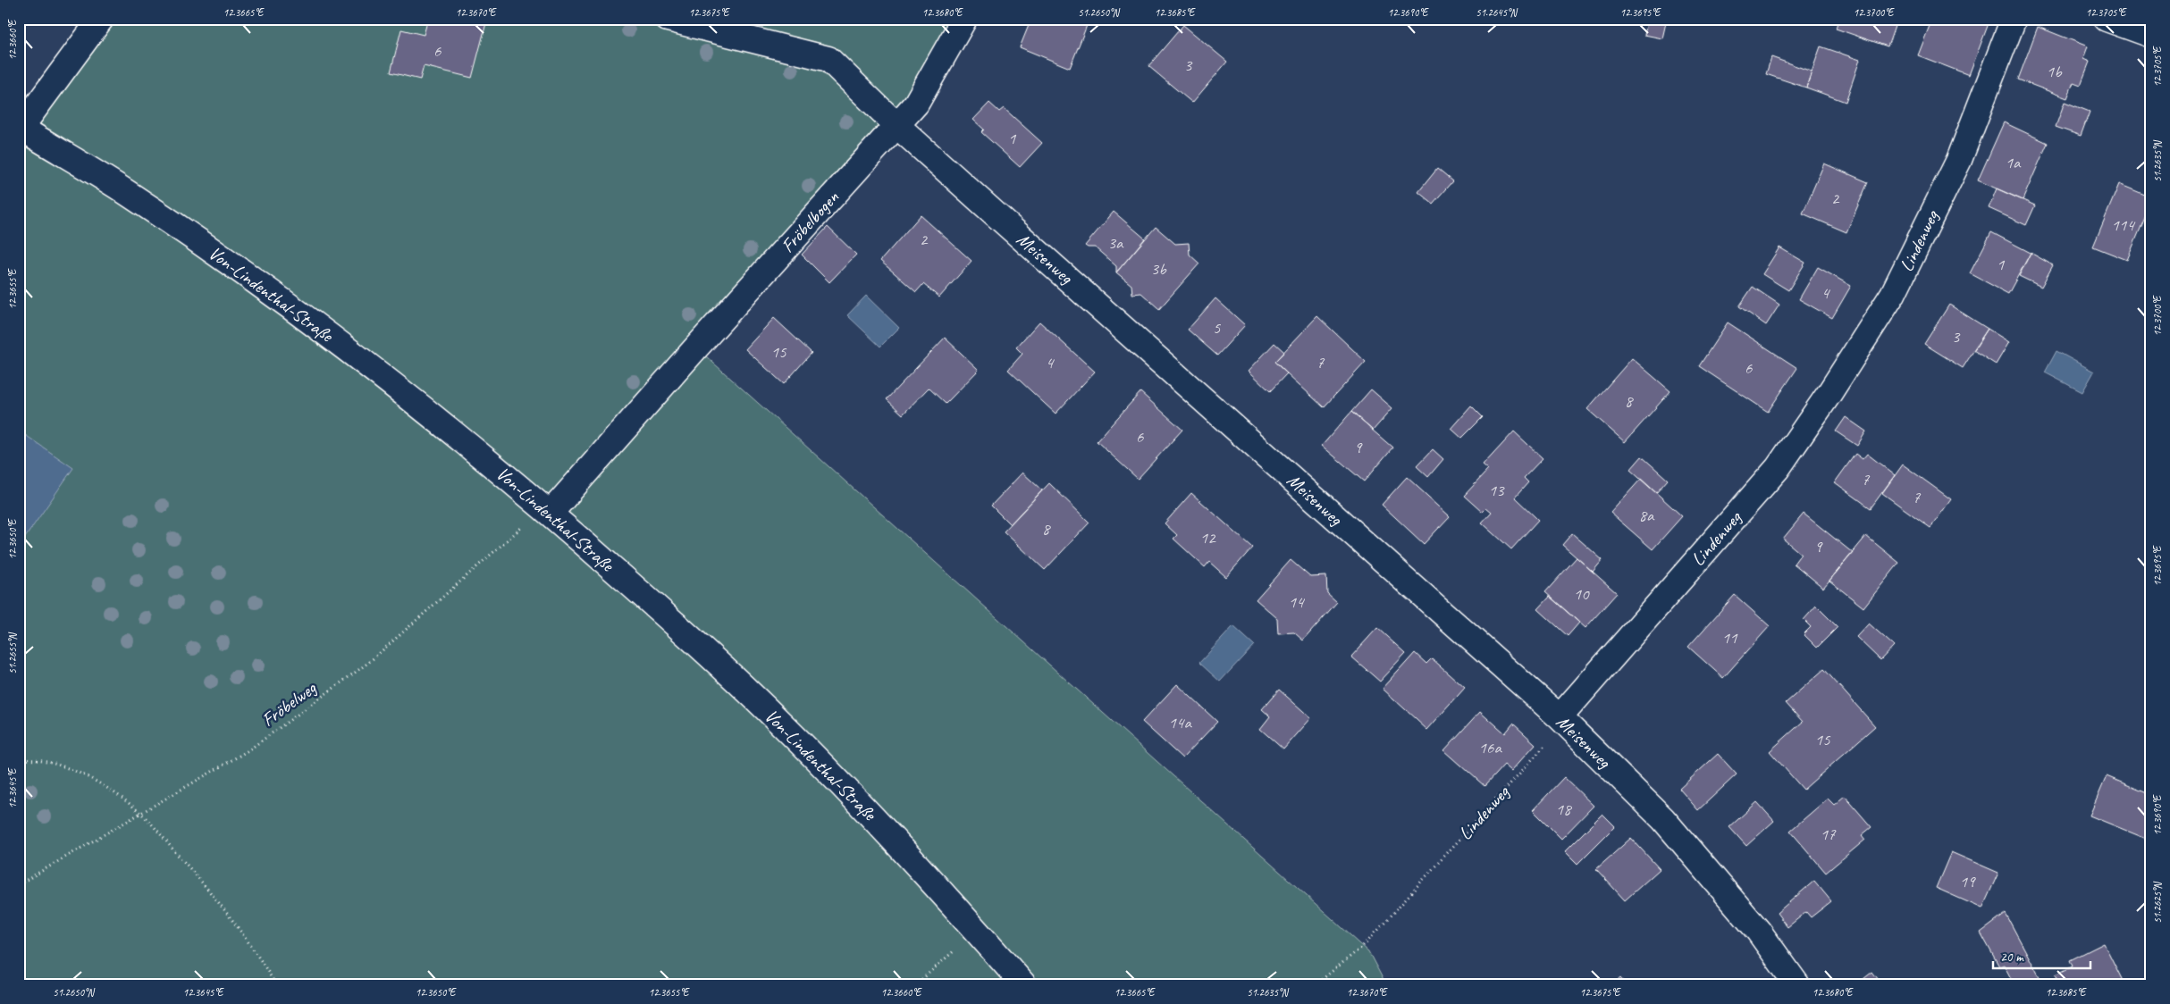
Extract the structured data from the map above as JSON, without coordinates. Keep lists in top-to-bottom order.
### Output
{
  "streets": {
    "street": [
      "Fröbelbogen",
      "Lindenweg",
      "Meisenweg",
      "Von-Lindenthal-Straße"
    ],
    "path": ["Fröbelweg"]
  },
  "crossings": [
    ["Fröbelbogen", "Meisenweg"],
    ["Fröbelbogen", "Von-Lindenthal-Straße"],
    ["Fröbelbogen", "Fröbelweg"],
    ["Lindenweg", "Meisenweg"],
    ["Von-Lindenthal-Straße", "Fröbelweg"]
  ],
  "house_numbers": [
    "6",
    "3",
    "1b",
    "1",
    "1a",
    "2",
    "114",
    "2",
    "3a",
    "1",
    "3b",
    "4",
    "5",
    "3",
    "15",
    "4",
    "7",
    "6",
    "8",
    "6",
    "9",
    "7",
    "13",
    "7",
    "8a",
    "8",
    "12",
    "9",
    "10",
    "14",
    "11",
    "14a",
    "15",
    "16a",
    "18",
    "17",
    "19"
  ],
  "scale_bar": "20 m",
  "coordinates": [
    "12.3665°E",
    "12.3670°E",
    "12.3675°E",
    "12.3680°E",
    "51.2650°N",
    "12.3685°E",
    "12.3690°E",
    "51.2645°N",
    "12.3695°E",
    "12.3700°E",
    "12.3705°E",
    "12.3660°E",
    "51.2635°N",
    "12.3655°E",
    "12.3650°E",
    "51.2655°N",
    "12.3645°E",
    "51.2625°N"
  ]
}
